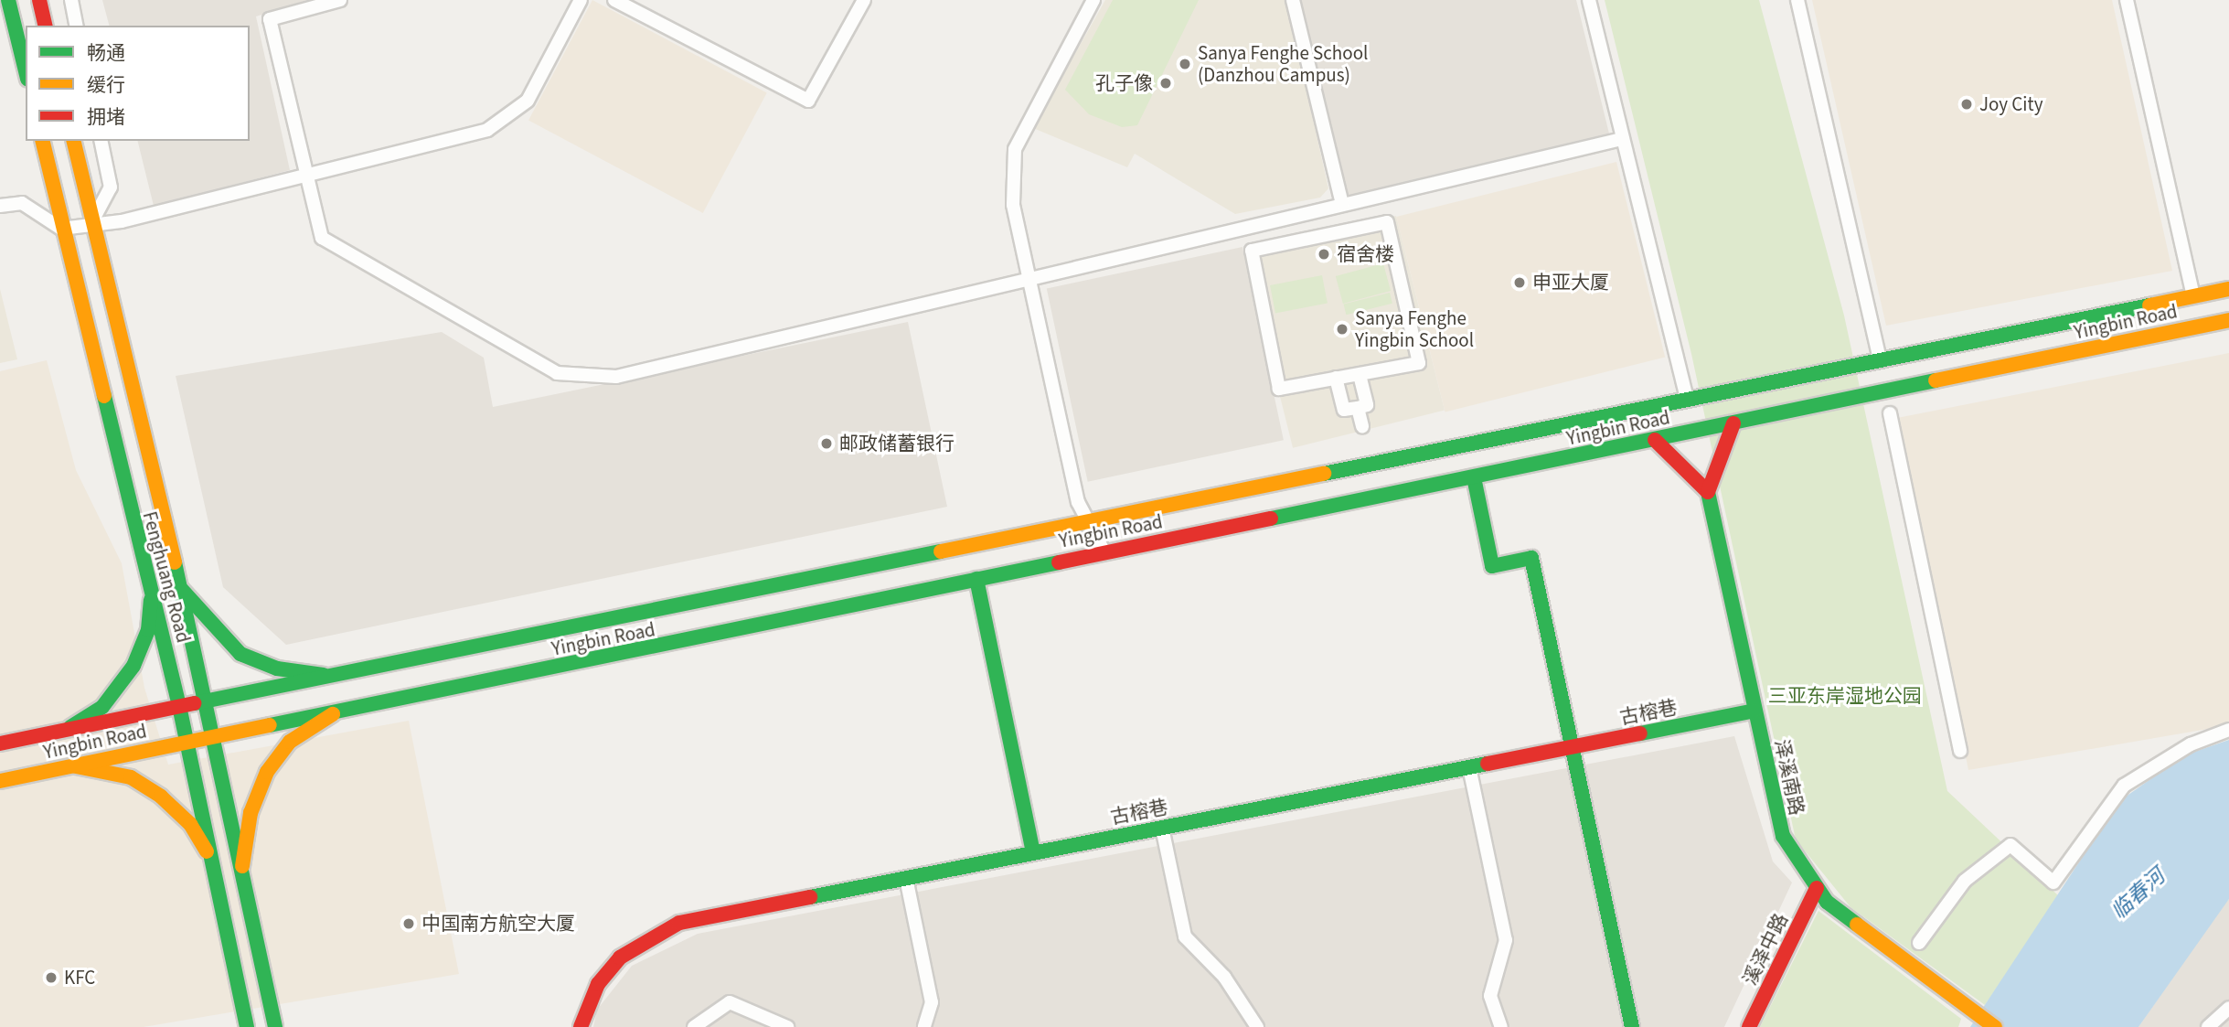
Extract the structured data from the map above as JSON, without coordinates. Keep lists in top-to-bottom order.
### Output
{
  "streets": {
    "main road": [
      "Yingbin Road",
      "Fenghuang Road",
      "古榕巷",
      "泽溪南路",
      "溪泽中路"
    ]
  },
  "crossings": [
    ["Yingbin Road", "Fenghuang Road"],
    ["古榕巷", "泽溪南路"],
    ["泽溪南路", "溪泽中路"]
  ],
  "water": ["临春河"],
  "parks": ["三亚东岸湿地公园"],
  "places": [
    "Sanya Fenghe School (Danzhou Campus)",
    "孔子像",
    "Joy City",
    "宿舍楼",
    "申亚大厦",
    "Sanya Fenghe Yingbin School",
    "邮政储蓄银行",
    "中国南方航空大厦",
    "KFC"
  ],
  "legend": ["畅通", "缓行", "拥堵"]
}
